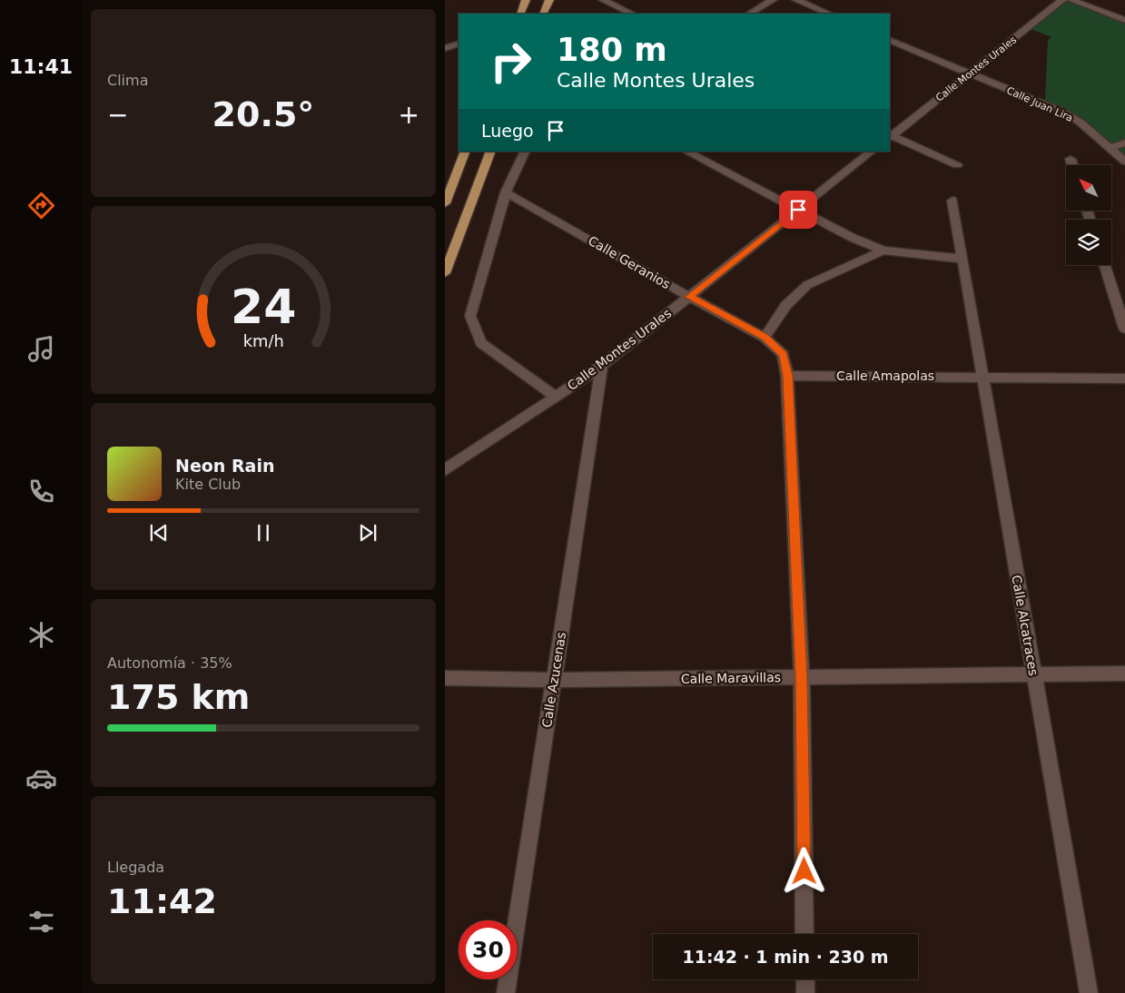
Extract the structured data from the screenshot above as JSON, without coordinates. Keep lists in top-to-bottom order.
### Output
{
  "streets": {
    "street": [
      "Calle Montes Urales",
      "Calle Juan Lira",
      "Calle Geranios",
      "Calle Amapolas",
      "Calle Alcatraces",
      "Calle Maravillas",
      "Calle Azucenas"
    ]
  },
  "crossings": [
    ["Calle Montes Urales", "Calle Juan Lira"],
    ["Calle Montes Urales", "Calle Geranios"],
    ["Calle Montes Urales", "Calle Azucenas"],
    ["Calle Geranios", "Calle Amapolas"],
    ["Calle Geranios", "Calle Maravillas"],
    ["Calle Amapolas", "Calle Alcatraces"],
    ["Calle Alcatraces", "Calle Maravillas"],
    ["Calle Maravillas", "Calle Azucenas"]
  ],
  "north": "top left",
  "page": {
    "tabs": "11:41",
    "tile": [
      "Clima",
      ["Autonomía · 35%", "175 km"],
      ["Llegada", "11:42"]
    ],
    "turn": ["180 m", "Calle Montes Urales"],
    "heat": ["−", "20.5°", "+"],
    "then": "Luego",
    "song": ["Neon Rain", "Kite Club"],
    "limit": "30",
    "trip": "11:42 · 1 min · 230 m",
    "gauge": ["24", "km/h"]
  }
}
